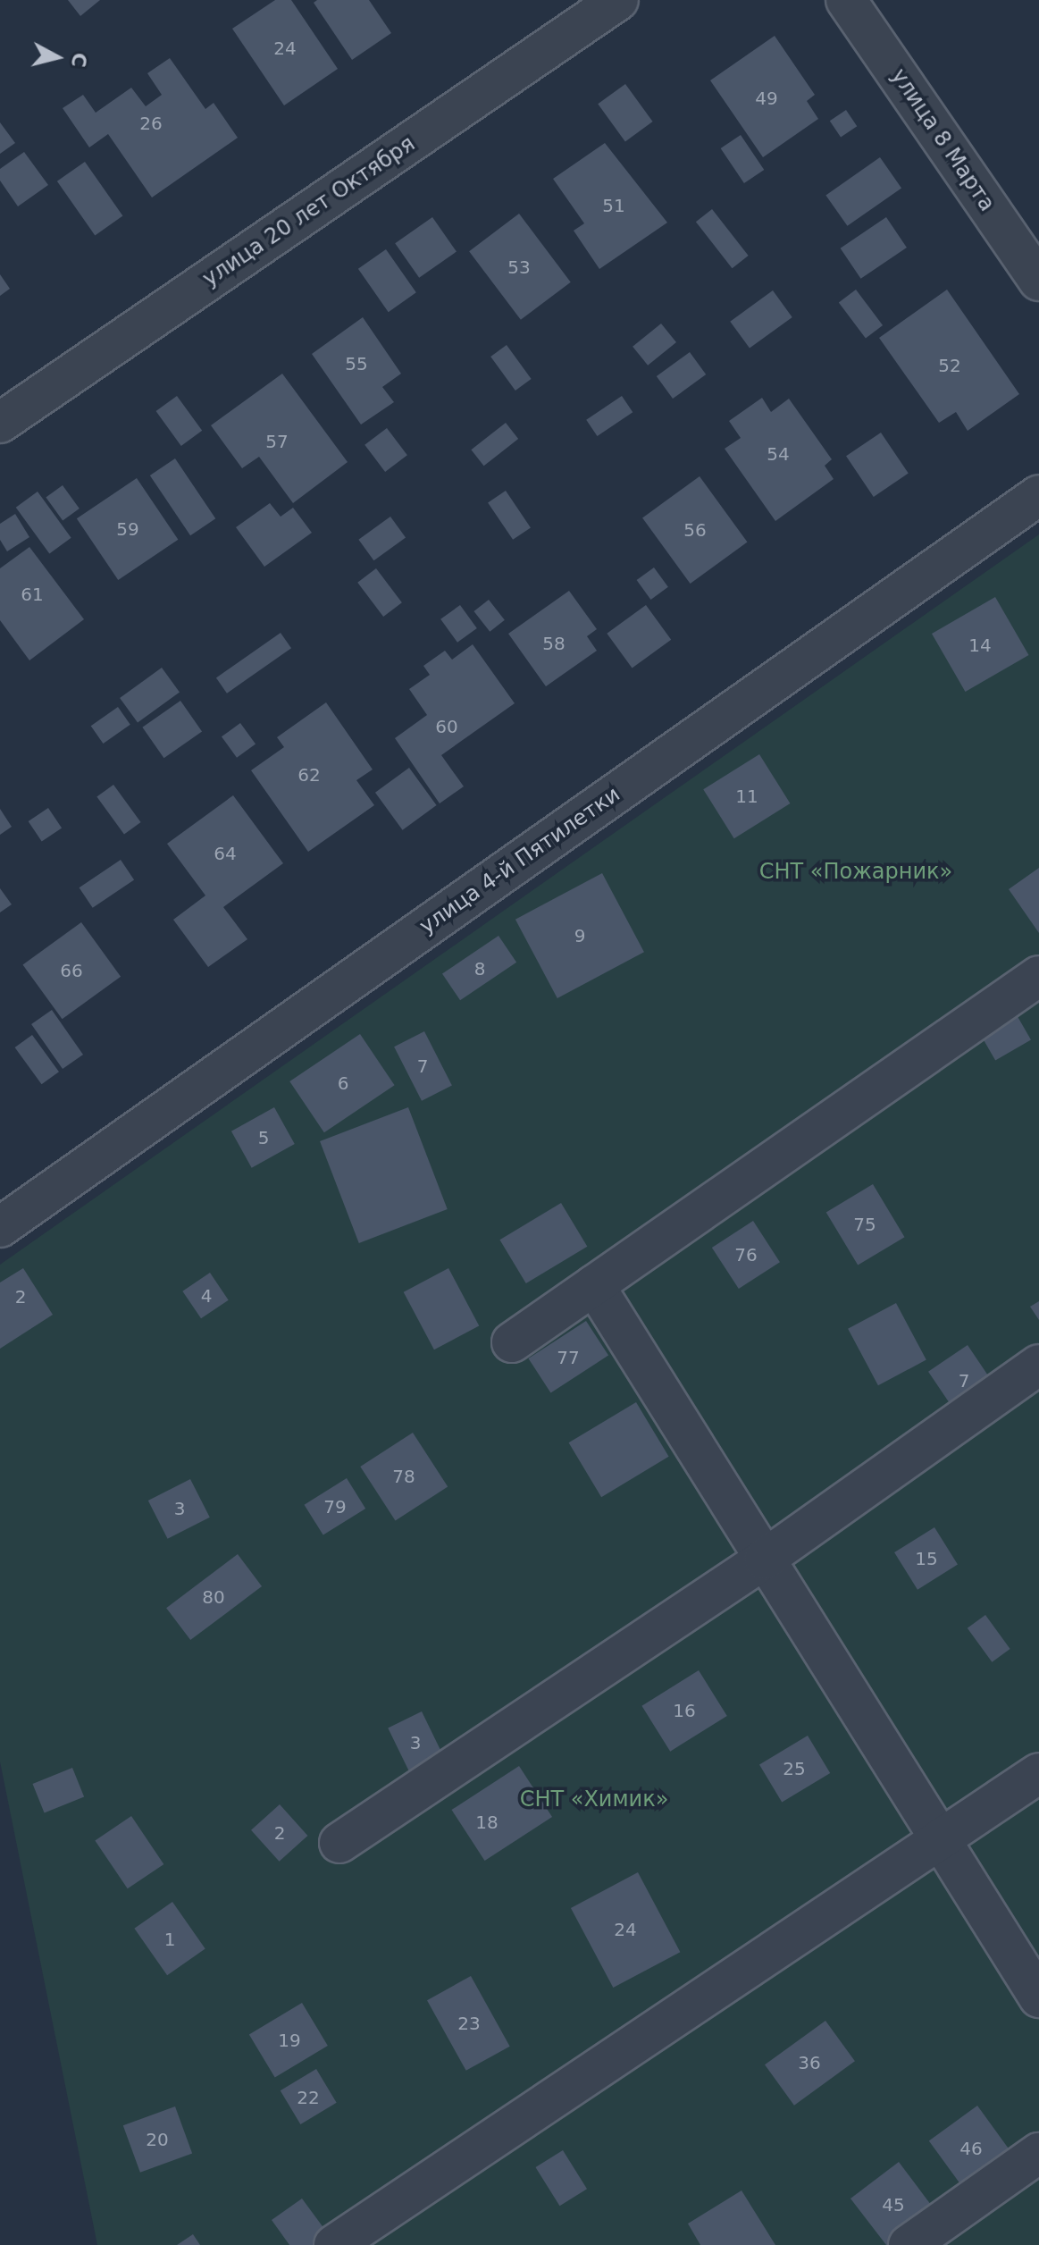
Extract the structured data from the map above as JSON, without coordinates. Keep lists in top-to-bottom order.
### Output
{
  "streets": {
    "street": ["улица 8 Марта", "улица 20 лет Октября", "улица 4-й Пятилетки"]
  },
  "parks": ["СНТ «Пожарник»", "СНТ «Химик»"],
  "house_numbers": [
    "24",
    "49",
    "26",
    "51",
    "53",
    "55",
    "52",
    "57",
    "54",
    "59",
    "56",
    "61",
    "58",
    "14",
    "60",
    "62",
    "11",
    "64",
    "9",
    "8",
    "66",
    "7",
    "6",
    "5",
    "75",
    "76",
    "4",
    "2",
    "77",
    "7",
    "78",
    "79",
    "3",
    "15",
    "80",
    "16",
    "3",
    "25",
    "18",
    "2",
    "24",
    "1",
    "23",
    "19",
    "36",
    "22",
    "20",
    "46",
    "45"
  ],
  "north": "right"
}
